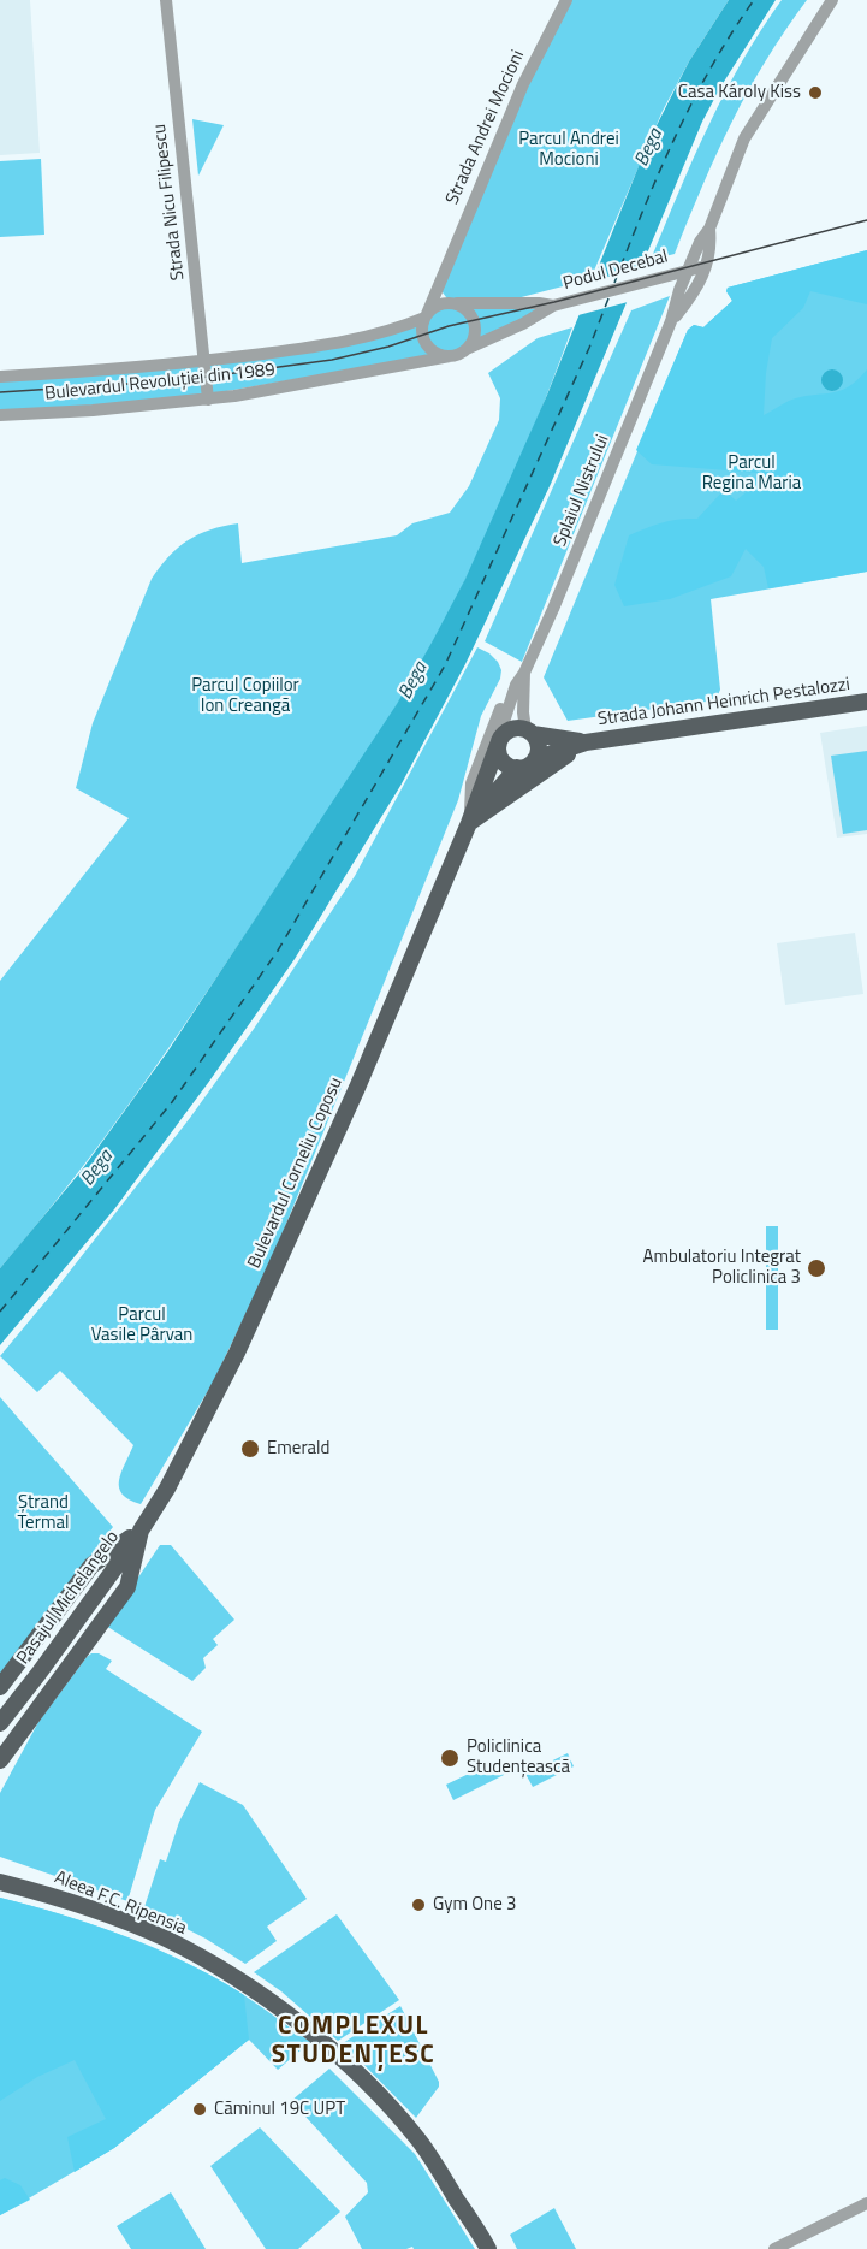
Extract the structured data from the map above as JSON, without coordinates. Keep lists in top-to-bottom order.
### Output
{
  "streets": {
    "main road": [
      "Strada Johann Heinrich Pestalozzi",
      "Bulevardul Corneliu Coposu",
      "Pasajul Michelangelo",
      "Aleea F.C. Ripensia"
    ],
    "street": [
      "Strada Andrei Mocioni",
      "Strada Nicu Filipescu",
      "Podul Decebal",
      "Bulevardul Revoluției din 1989",
      "Splaiul Nistrului"
    ]
  },
  "crossings": [
    ["Strada Andrei Mocioni", "Bulevardul Revoluției din 1989"],
    ["Strada Nicu Filipescu", "Bulevardul Revoluției din 1989"],
    ["Podul Decebal", "Bulevardul Revoluției din 1989"],
    ["Podul Decebal", "Splaiul Nistrului"],
    ["Splaiul Nistrului", "Strada Johann Heinrich Pestalozzi"],
    ["Splaiul Nistrului", "Bulevardul Corneliu Coposu"],
    ["Strada Johann Heinrich Pestalozzi", "Bulevardul Corneliu Coposu"],
    ["Bulevardul Corneliu Coposu", "Pasajul Michelangelo"]
  ],
  "districts": ["COMPLEXUL STUDENȚESC"],
  "water": ["Bega"],
  "parks": [
    "Parcul Andrei Mocioni",
    "Parcul Regina Maria",
    "Parcul Copiilor Ion Creangă",
    "Parcul Vasile Pârvan",
    "Ștrand Termal"
  ],
  "places": [
    "Casa Károly Kiss",
    "Ambulatoriu Integrat Policlinica 3",
    "Emerald",
    "Policlinica Studențească",
    "Gym One 3",
    "Căminul 19C UPT"
  ]
}
